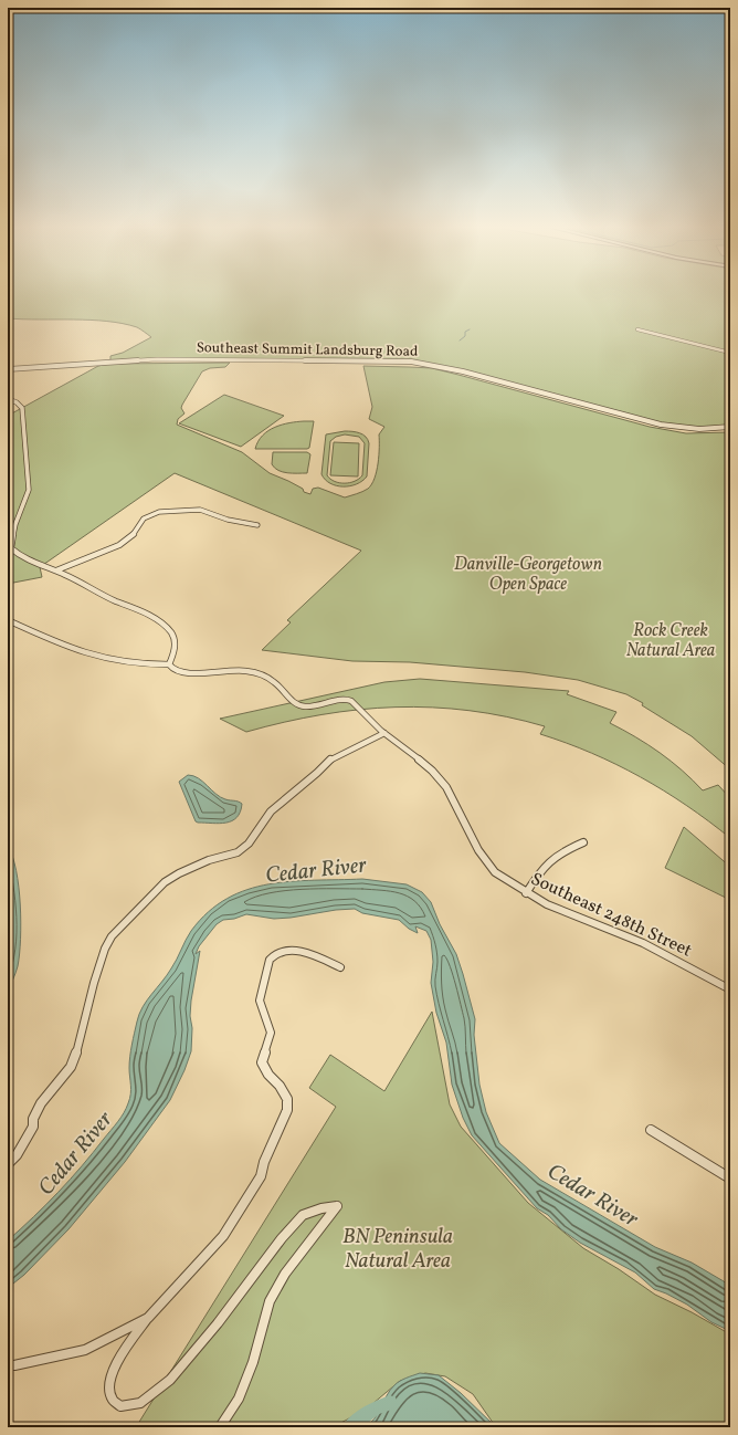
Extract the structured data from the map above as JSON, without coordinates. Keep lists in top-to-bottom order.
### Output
{
  "streets": {
    "street": ["Southeast Summit Landsburg Road", "Southeast 248th Street"]
  },
  "water": ["Cedar River"],
  "parks": ["Danville-Georgetown Open Space", "Rock Creek Natural Area", "BN Peninsula Natural Area"]
}
